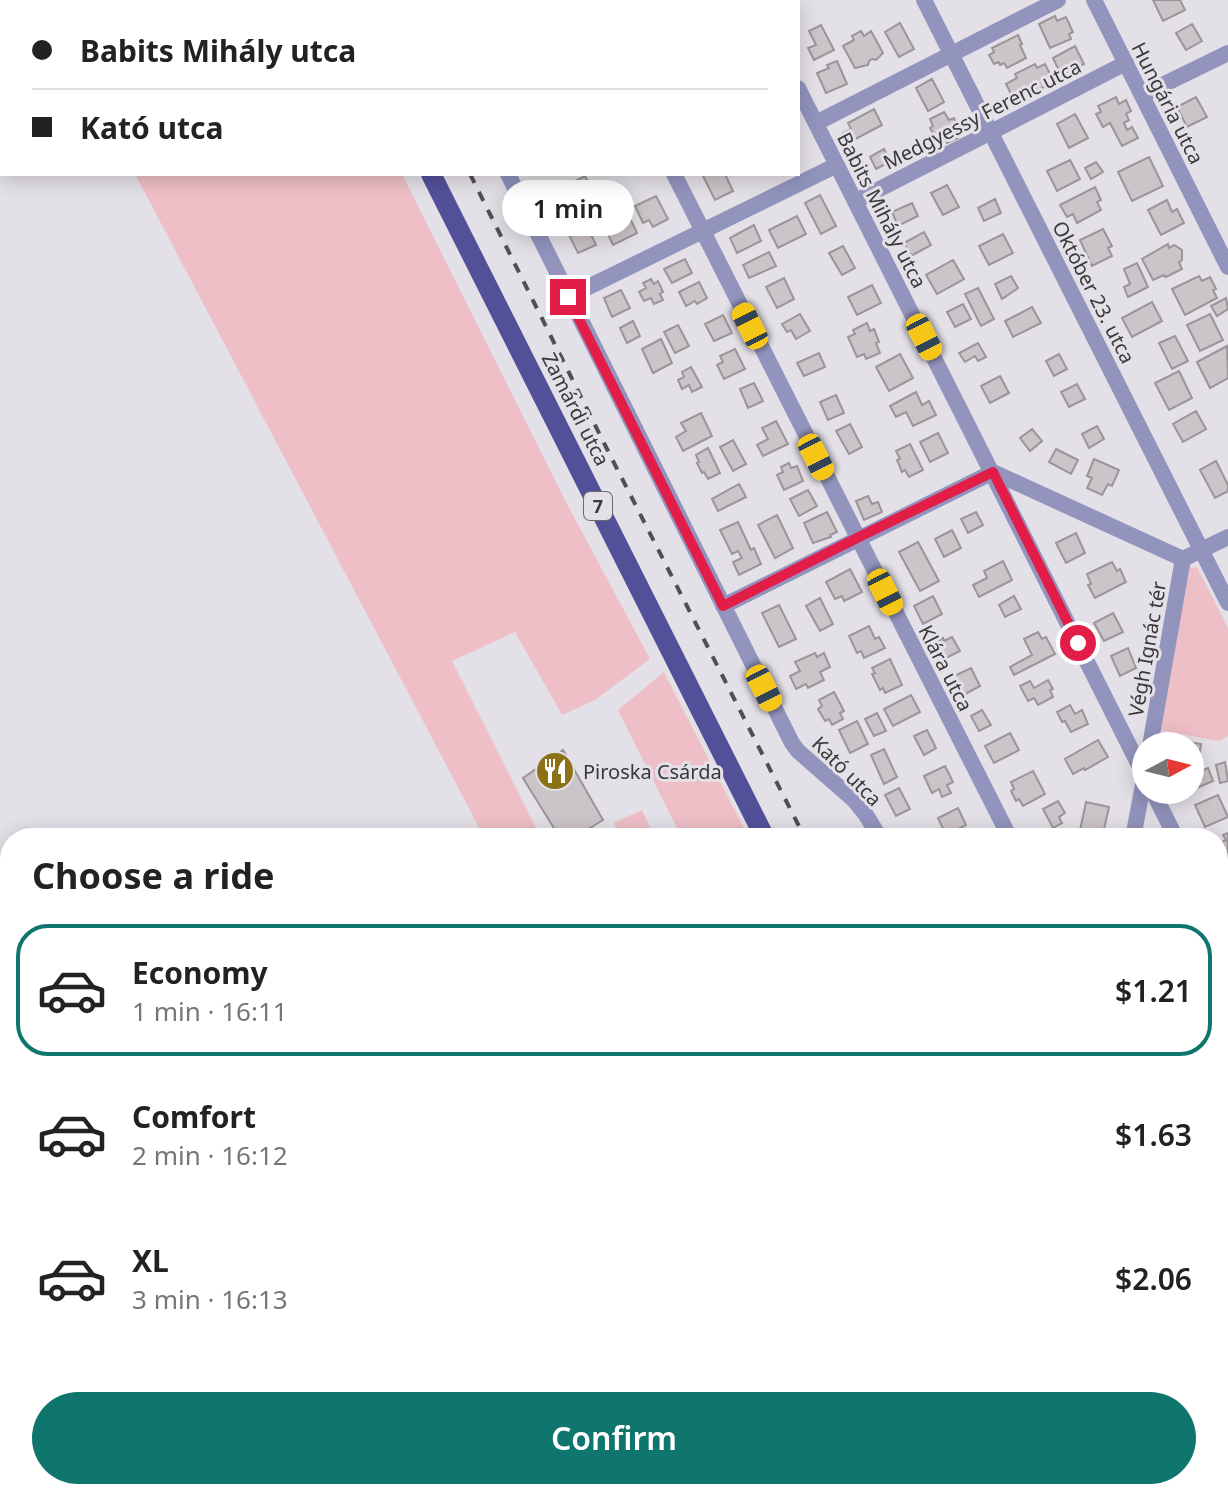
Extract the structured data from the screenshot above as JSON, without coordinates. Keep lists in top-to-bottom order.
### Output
{
  "streets": {
    "main road": ["Zamárdi utca", "7"],
    "street": [
      "Hungária utca",
      "Medgyessy Ferenc utca",
      "Babits Mihály utca",
      "Október 23. utca",
      "Végh Ignác tér",
      "Klára utca",
      "Kató utca"
    ]
  },
  "crossings": [
    ["Hungária utca", "Medgyessy Ferenc utca"],
    ["Medgyessy Ferenc utca", "Babits Mihály utca"],
    ["Medgyessy Ferenc utca", "Október 23. utca"],
    ["Babits Mihály utca", "Végh Ignác tér"],
    ["Október 23. utca", "Végh Ignác tér"]
  ],
  "places": {
    "restaurant": ["Piroska Csárda"]
  },
  "north": "right",
  "page": {
    "banner": ["Babits Mihály utca", "Kató utca"],
    "bubble": "1 min",
    "heading": "Choose a ride",
    "list": [
      {
        "name": "Economy",
        "note": "1 min · 16:11",
        "value": "$1.21"
      },
      {
        "name": "Comfort",
        "note": "2 min · 16:12",
        "value": "$1.63"
      },
      {
        "name": "XL",
        "note": "3 min · 16:13",
        "value": "$2.06"
      }
    ],
    "buttons": "Confirm"
  }
}
